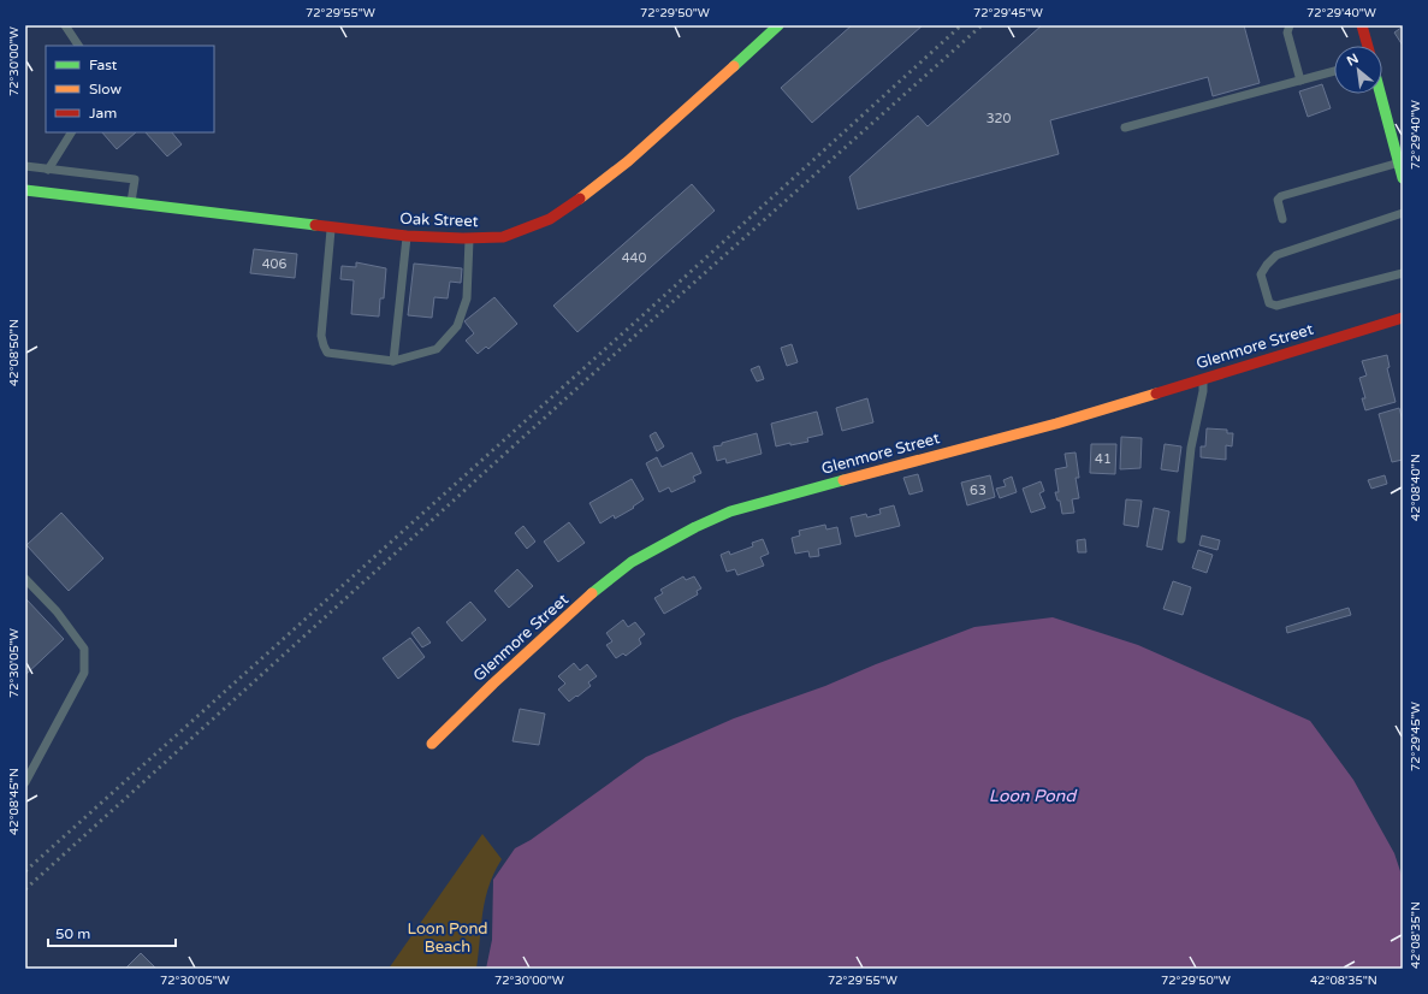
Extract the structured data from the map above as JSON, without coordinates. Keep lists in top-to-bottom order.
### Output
{
  "streets": {
    "street": ["Oak Street", "Glenmore Street"]
  },
  "water": ["Loon Pond"],
  "parks": ["Loon Pond Beach"],
  "house_numbers": [
    "320",
    "440",
    "406",
    "41",
    "63"
  ],
  "legend": ["Fast", "Slow", "Jam"],
  "scale_bar": "50 m",
  "north": "top left",
  "coordinates": [
    "72°29'55\"W",
    "72°29'50\"W",
    "72°29'45\"W",
    "72°29'40\"W",
    "72°30'00\"W",
    "42°08'50\"N",
    "42°08'40\"N",
    "72°30'05\"W",
    "42°08'45\"N",
    "42°08'35\"N"
  ]
}
